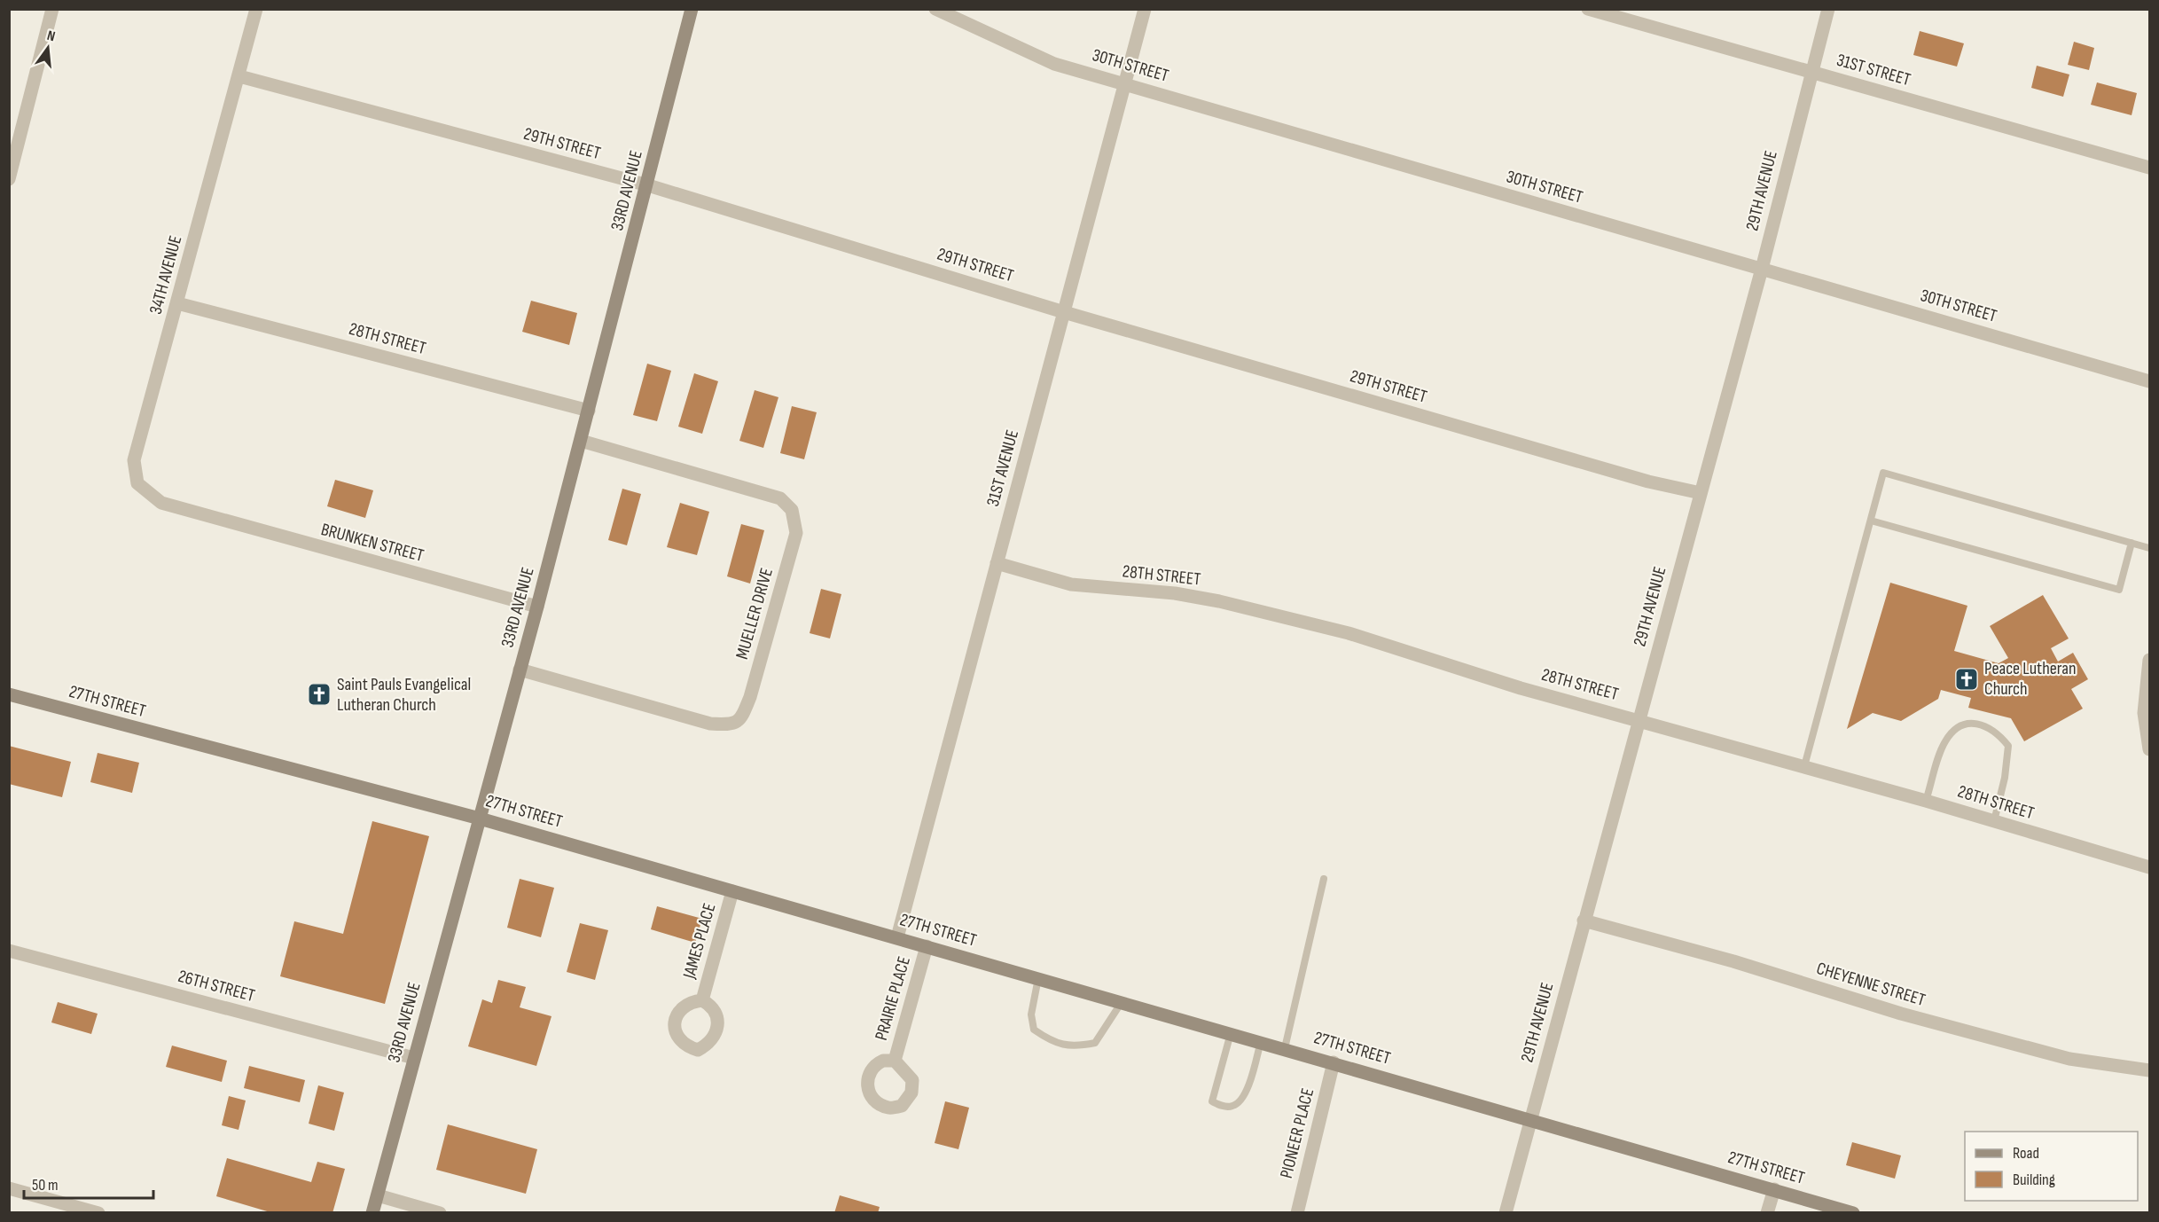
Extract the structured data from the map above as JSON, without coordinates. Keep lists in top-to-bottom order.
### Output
{
  "streets": {
    "street": [
      "30TH STREET",
      "31ST STREET",
      "29TH STREET",
      "33RD AVENUE",
      "29TH AVENUE",
      "34TH AVENUE",
      "28TH STREET",
      "31ST AVENUE",
      "BRUNKEN STREET",
      "MUELLER DRIVE",
      "27TH STREET",
      "JAMES PLACE",
      "CHEYENNE STREET",
      "26TH STREET",
      "PRAIRIE PLACE",
      "PIONEER PLACE"
    ]
  },
  "crossings": [
    ["30TH STREET", "29TH AVENUE"],
    ["30TH STREET", "31ST AVENUE"],
    ["31ST STREET", "29TH AVENUE"],
    ["29TH STREET", "33RD AVENUE"],
    ["29TH STREET", "29TH AVENUE"],
    ["29TH STREET", "34TH AVENUE"],
    ["29TH STREET", "31ST AVENUE"],
    ["33RD AVENUE", "28TH STREET"],
    ["33RD AVENUE", "BRUNKEN STREET"],
    ["33RD AVENUE", "MUELLER DRIVE"],
    ["33RD AVENUE", "27TH STREET"],
    ["33RD AVENUE", "26TH STREET"],
    ["29TH AVENUE", "28TH STREET"],
    ["29TH AVENUE", "27TH STREET"],
    ["29TH AVENUE", "CHEYENNE STREET"],
    ["34TH AVENUE", "28TH STREET"],
    ["34TH AVENUE", "BRUNKEN STREET"],
    ["28TH STREET", "31ST AVENUE"],
    ["31ST AVENUE", "27TH STREET"],
    ["27TH STREET", "JAMES PLACE"],
    ["27TH STREET", "PRAIRIE PLACE"],
    ["27TH STREET", "PIONEER PLACE"]
  ],
  "places": {
    "church": ["Peace Lutheran Church", "Saint Pauls Evangelical Lutheran Church"]
  },
  "legend": ["Road", "Building"],
  "scale_bar": "50 m",
  "north": "top"
}
